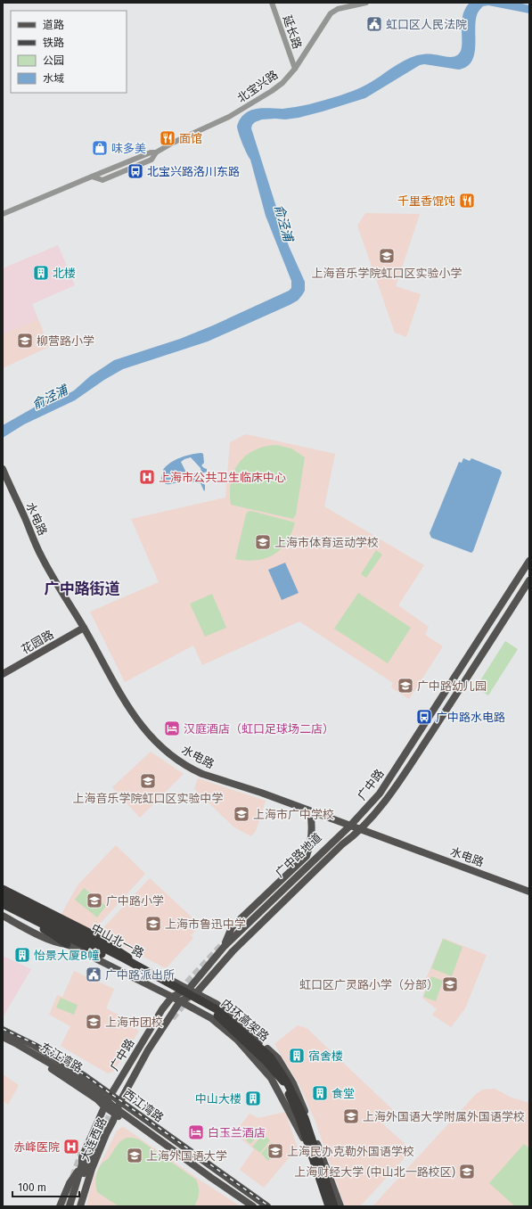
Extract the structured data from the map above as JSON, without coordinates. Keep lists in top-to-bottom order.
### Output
{
  "streets": {
    "highway": ["内环高架路"],
    "main road": [
      "水电路",
      "花园路",
      "广中路",
      "广中路地道",
      "中山北一路",
      "东江湾路",
      "西江湾路",
      "大连西路"
    ],
    "street": ["延长路", "北宝兴路"]
  },
  "crossings": [
    ["延长路", "北宝兴路"],
    ["水电路", "花园路"],
    ["水电路", "广中路"],
    ["广中路", "广中路地道"],
    ["广中路", "中山北一路"],
    ["广中路", "东江湾路"],
    ["广中路", "西江湾路"],
    ["广中路", "大连西路"],
    ["东江湾路", "西江湾路"],
    ["东江湾路", "大连西路"],
    ["西江湾路", "大连西路"]
  ],
  "districts": ["广中路街道"],
  "water": ["俞泾浦"],
  "places": {
    "public building": ["虹口区人民法院", "广中路派出所"],
    "restaurant": ["面馆", "千里香馄饨"],
    "shop": ["味多美"],
    "bus stop": ["北宝兴路洛川东路", "广中路水电路"],
    "school or university": [
      "上海音乐学院虹口区实验小学",
      "柳营路小学",
      "上海市体育运动学校",
      "广中路幼儿园",
      "上海音乐学院虹口区实验中学",
      "上海市广中学校",
      "广中路小学",
      "上海市鲁迅中学",
      "虹口区广灵路小学（分部）",
      "上海市团校",
      "上海外国语大学附属外国语学校",
      "上海民办克勒外国语学校",
      "上海外国语大学",
      "上海财经大学 (中山北一路校区)"
    ],
    "building": [
      "北楼",
      "怡景大厦B幢",
      "宿舍楼",
      "食堂",
      "中山大楼"
    ],
    "hospital": ["上海市公共卫生临床中心", "赤峰医院"],
    "hotel": ["汉庭酒店（虹口足球场二店）", "白玉兰酒店"]
  },
  "legend": [
    "道路",
    "铁路",
    "公园",
    "水域"
  ],
  "scale_bar": "100 m"
}
